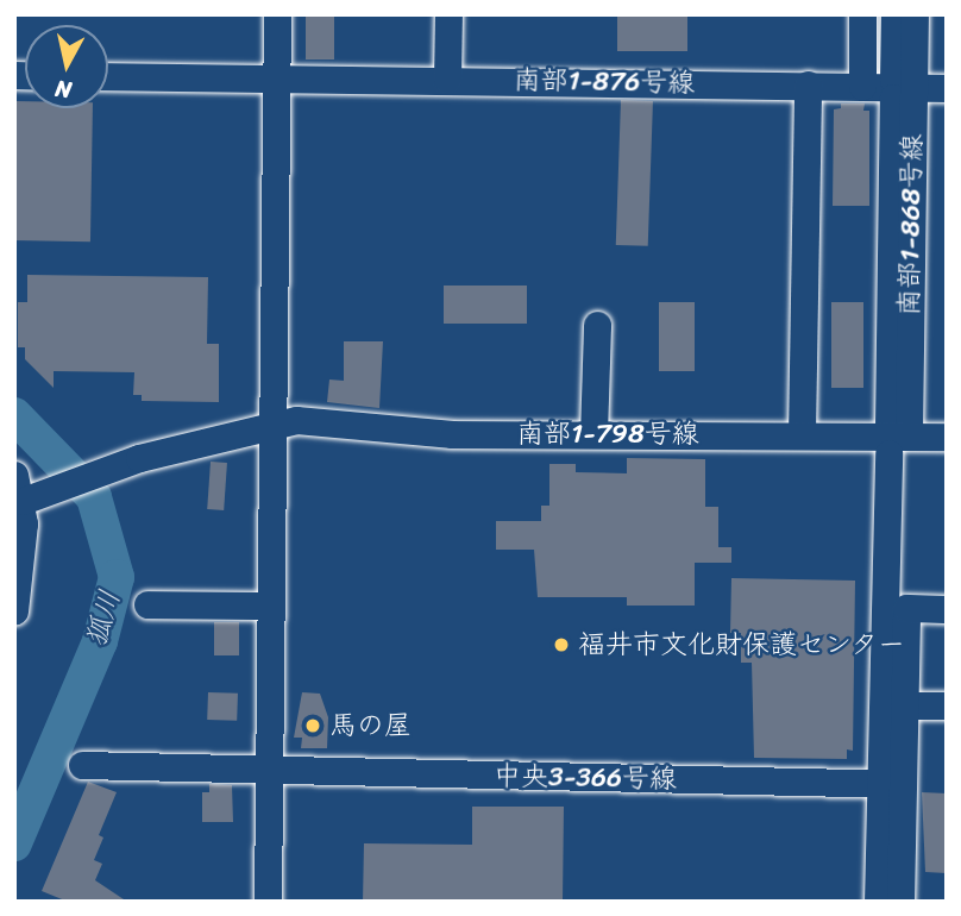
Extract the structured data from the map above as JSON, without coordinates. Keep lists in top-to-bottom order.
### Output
{
  "streets": {
    "street": [
      "南部1-876号線",
      "南部1-868号線",
      "南部1-798号線",
      "中央3-366号線"
    ]
  },
  "crossings": [
    ["南部1-876号線", "南部1-868号線"],
    ["南部1-868号線", "南部1-798号線"]
  ],
  "water": ["狐川"],
  "places": ["福井市文化財保護センター", "馬の屋"],
  "north": "bottom"
}
